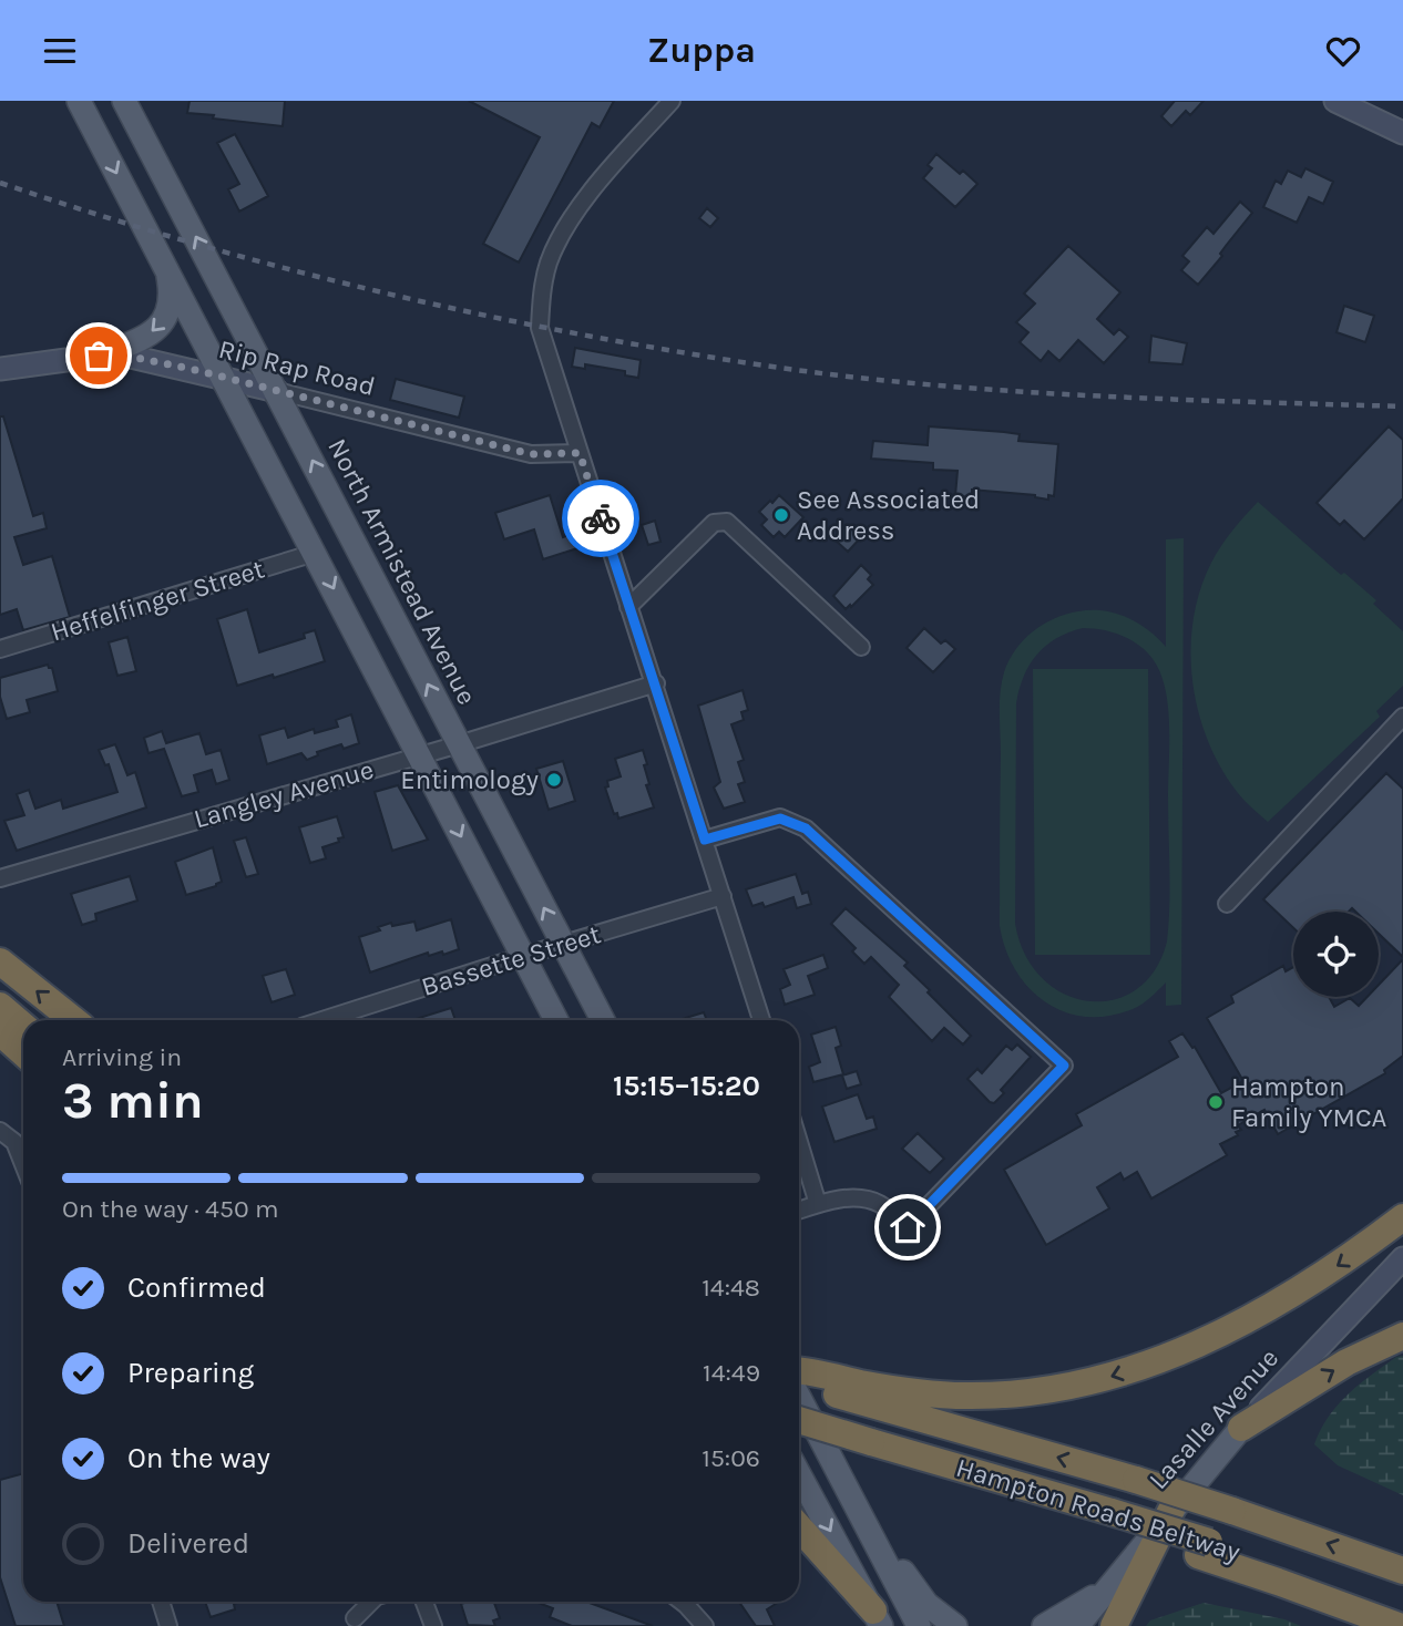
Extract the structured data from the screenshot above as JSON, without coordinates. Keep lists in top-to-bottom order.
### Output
{
  "streets": {
    "highway": ["Hampton Roads Beltway"],
    "main road": ["Rip Rap Road", "North Armistead Avenue", "Lasalle Avenue"],
    "street": ["Heffelfinger Street", "Langley Avenue", "Bassette Street"]
  },
  "crossings": [
    ["Rip Rap Road", "North Armistead Avenue"],
    ["North Armistead Avenue", "Langley Avenue"],
    ["North Armistead Avenue", "Bassette Street"]
  ],
  "places": ["See Associated Address", "Entimology", "Hampton Family YMCA"],
  "page": {
    "header": "Zuppa",
    "heading": ["3 min", "Arriving in", "15:15–15:20"],
    "bar": "On the way · 450 m",
    "list": [
      ["Confirmed", "14:48"],
      ["Preparing", "14:49"],
      ["On the way", "15:06"],
      "Delivered"
    ]
  }
}
